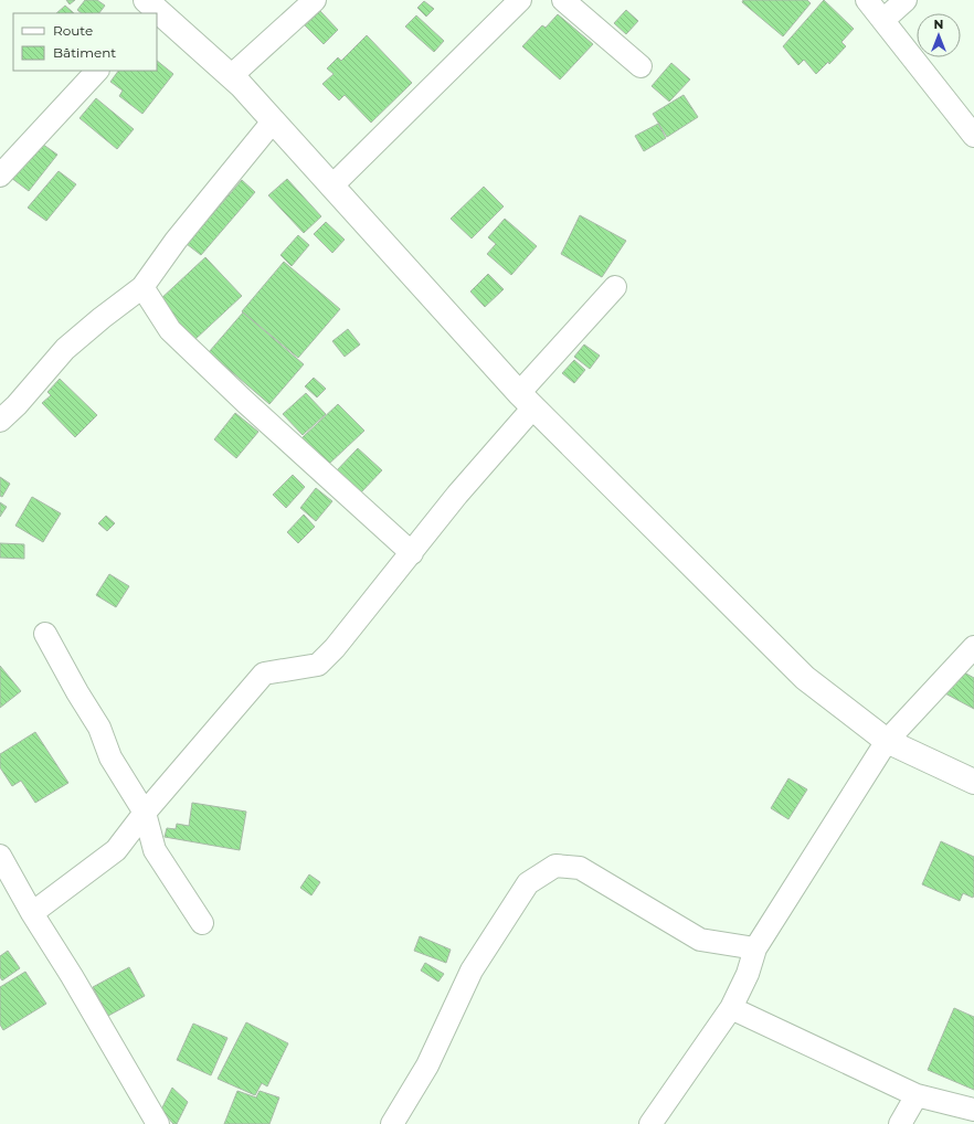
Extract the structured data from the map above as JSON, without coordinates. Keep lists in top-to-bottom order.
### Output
{
  "legend": ["Route", "Bâtiment"],
  "north": "top"
}
